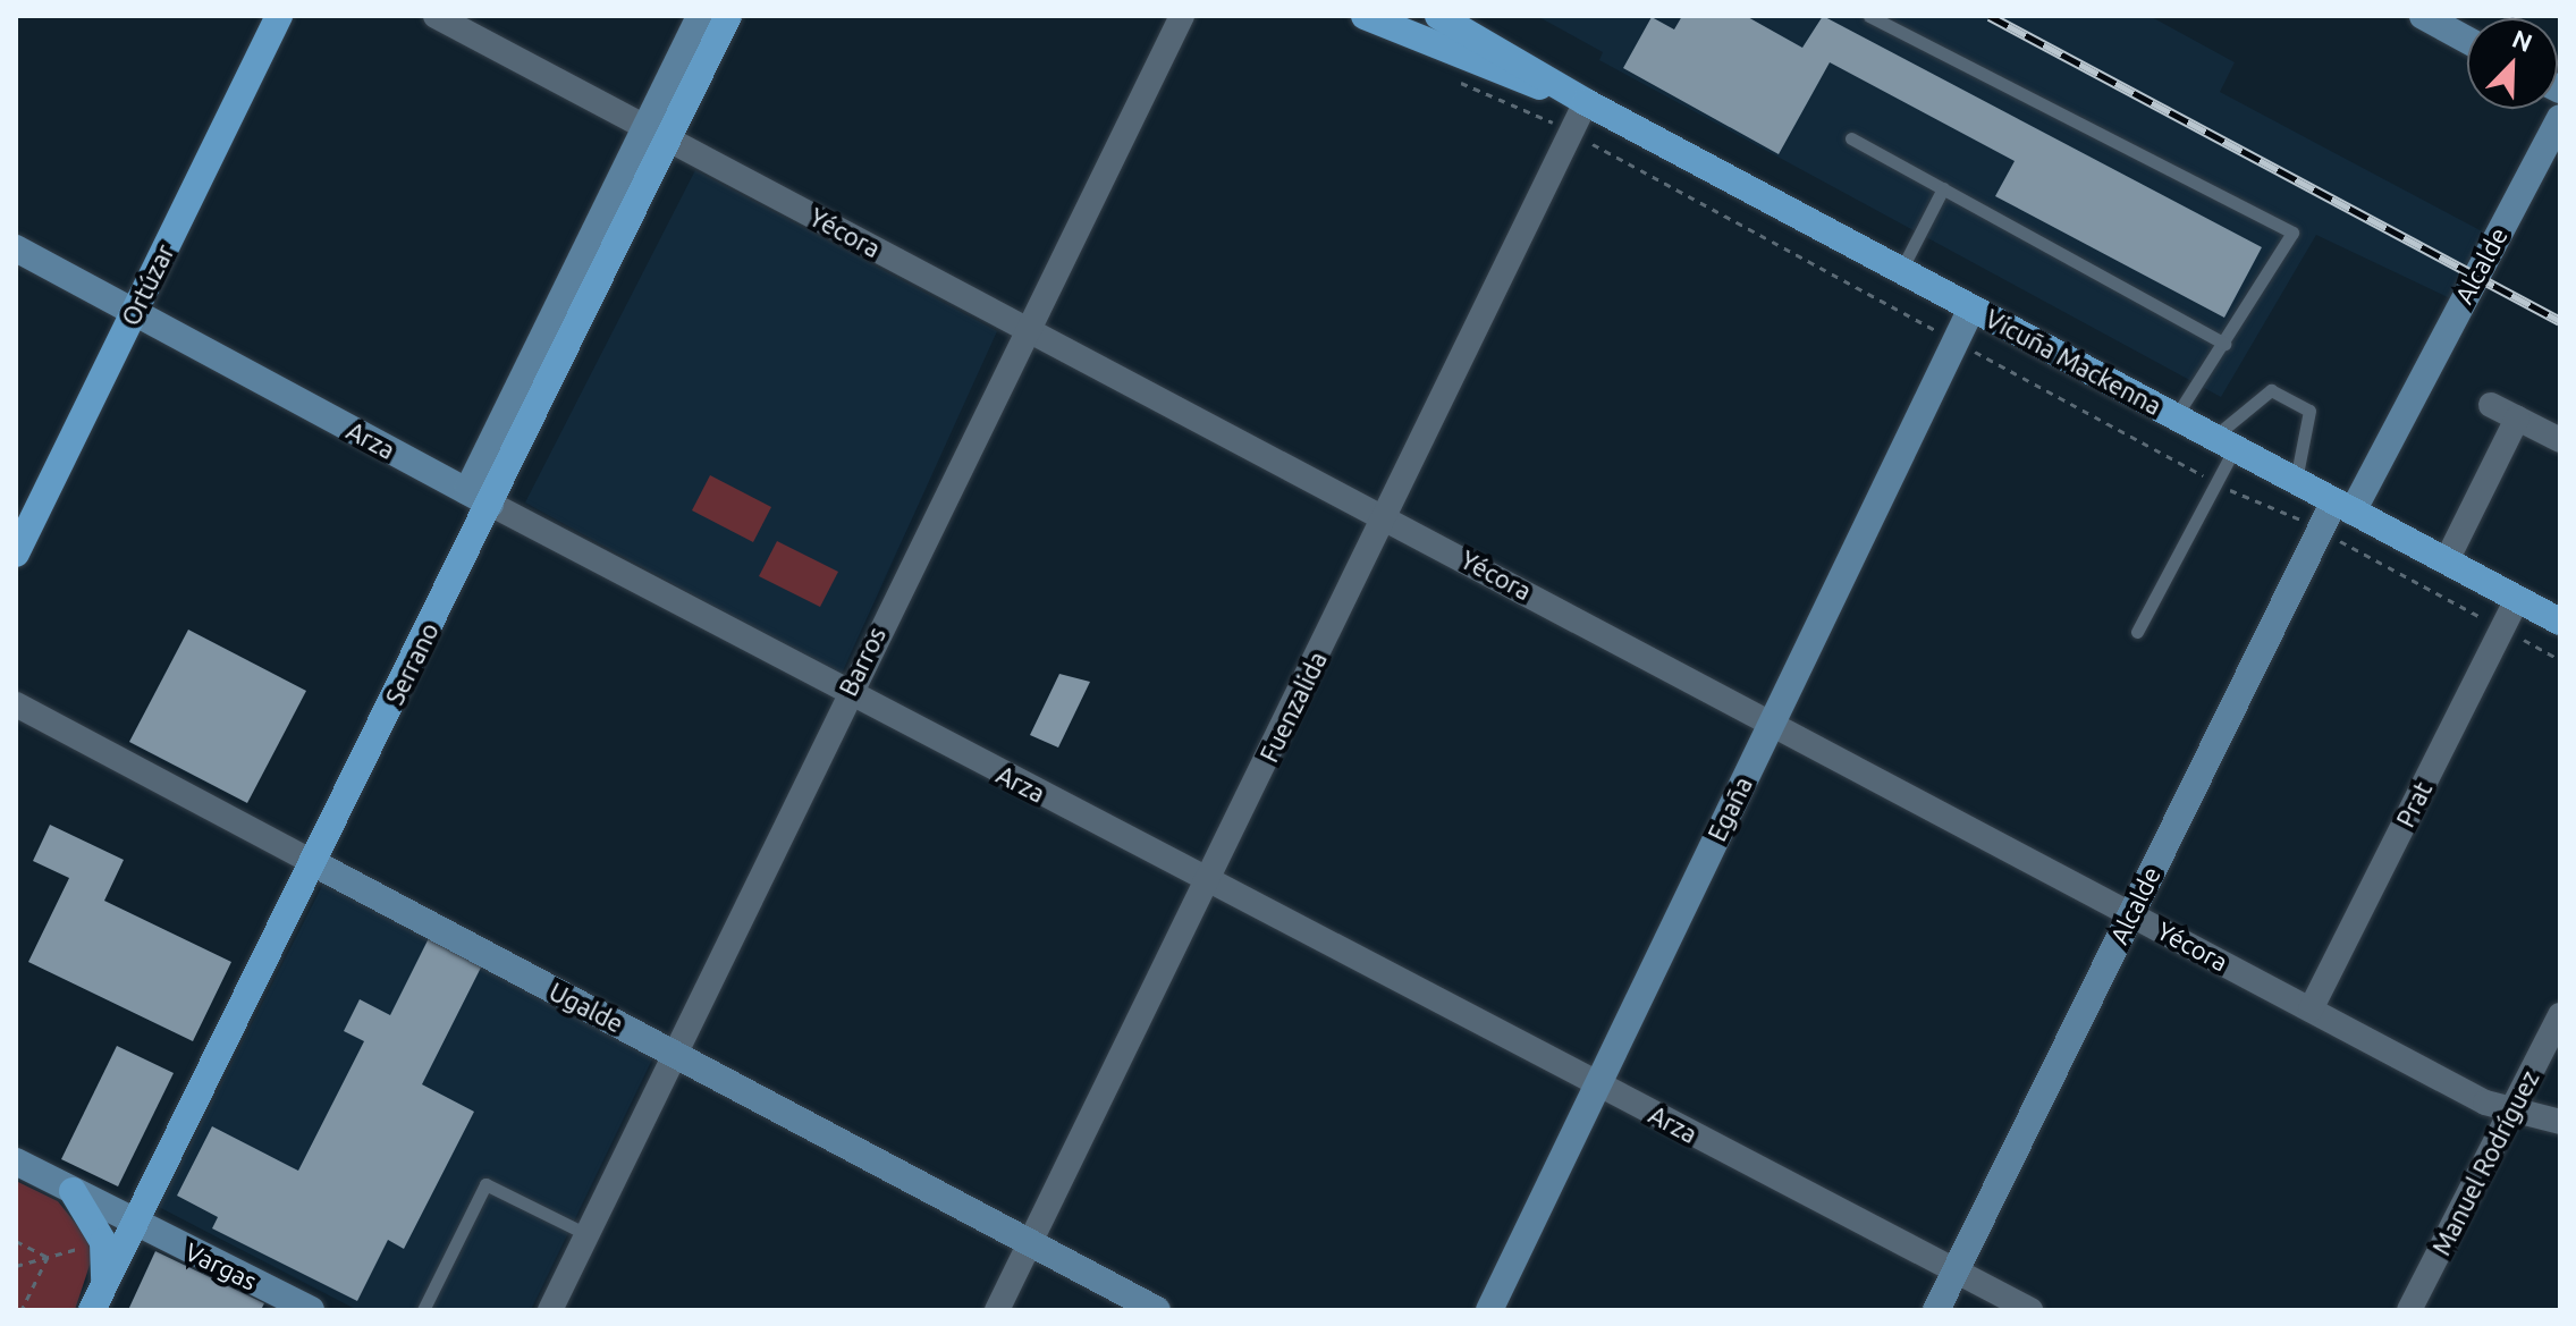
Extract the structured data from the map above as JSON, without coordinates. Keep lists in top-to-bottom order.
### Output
{
  "streets": {
    "main road": ["Ortúzar", "Vicuña Mackenna", "Serrano"],
    "street": [
      "Yécora",
      "Alcalde",
      "Arza",
      "Barros",
      "Fuenzalida",
      "Prat",
      "Egaña",
      "Ugalde",
      "Manuel Rodríguez",
      "Vargas"
    ]
  },
  "crossings": [
    ["Yécora", "Alcalde"],
    ["Yécora", "Barros"],
    ["Yécora", "Serrano"],
    ["Yécora", "Fuenzalida"],
    ["Yécora", "Prat"],
    ["Yécora", "Egaña"],
    ["Yécora", "Manuel Rodríguez"],
    ["Alcalde", "Vicuña Mackenna"],
    ["Alcalde", "Arza"],
    ["Ortúzar", "Arza"],
    ["Vicuña Mackenna", "Fuenzalida"],
    ["Vicuña Mackenna", "Prat"],
    ["Vicuña Mackenna", "Egaña"],
    ["Arza", "Barros"],
    ["Arza", "Serrano"],
    ["Arza", "Fuenzalida"],
    ["Arza", "Egaña"],
    ["Barros", "Ugalde"],
    ["Serrano", "Ugalde"],
    ["Serrano", "Vargas"],
    ["Fuenzalida", "Ugalde"]
  ],
  "north": "top right"
}
